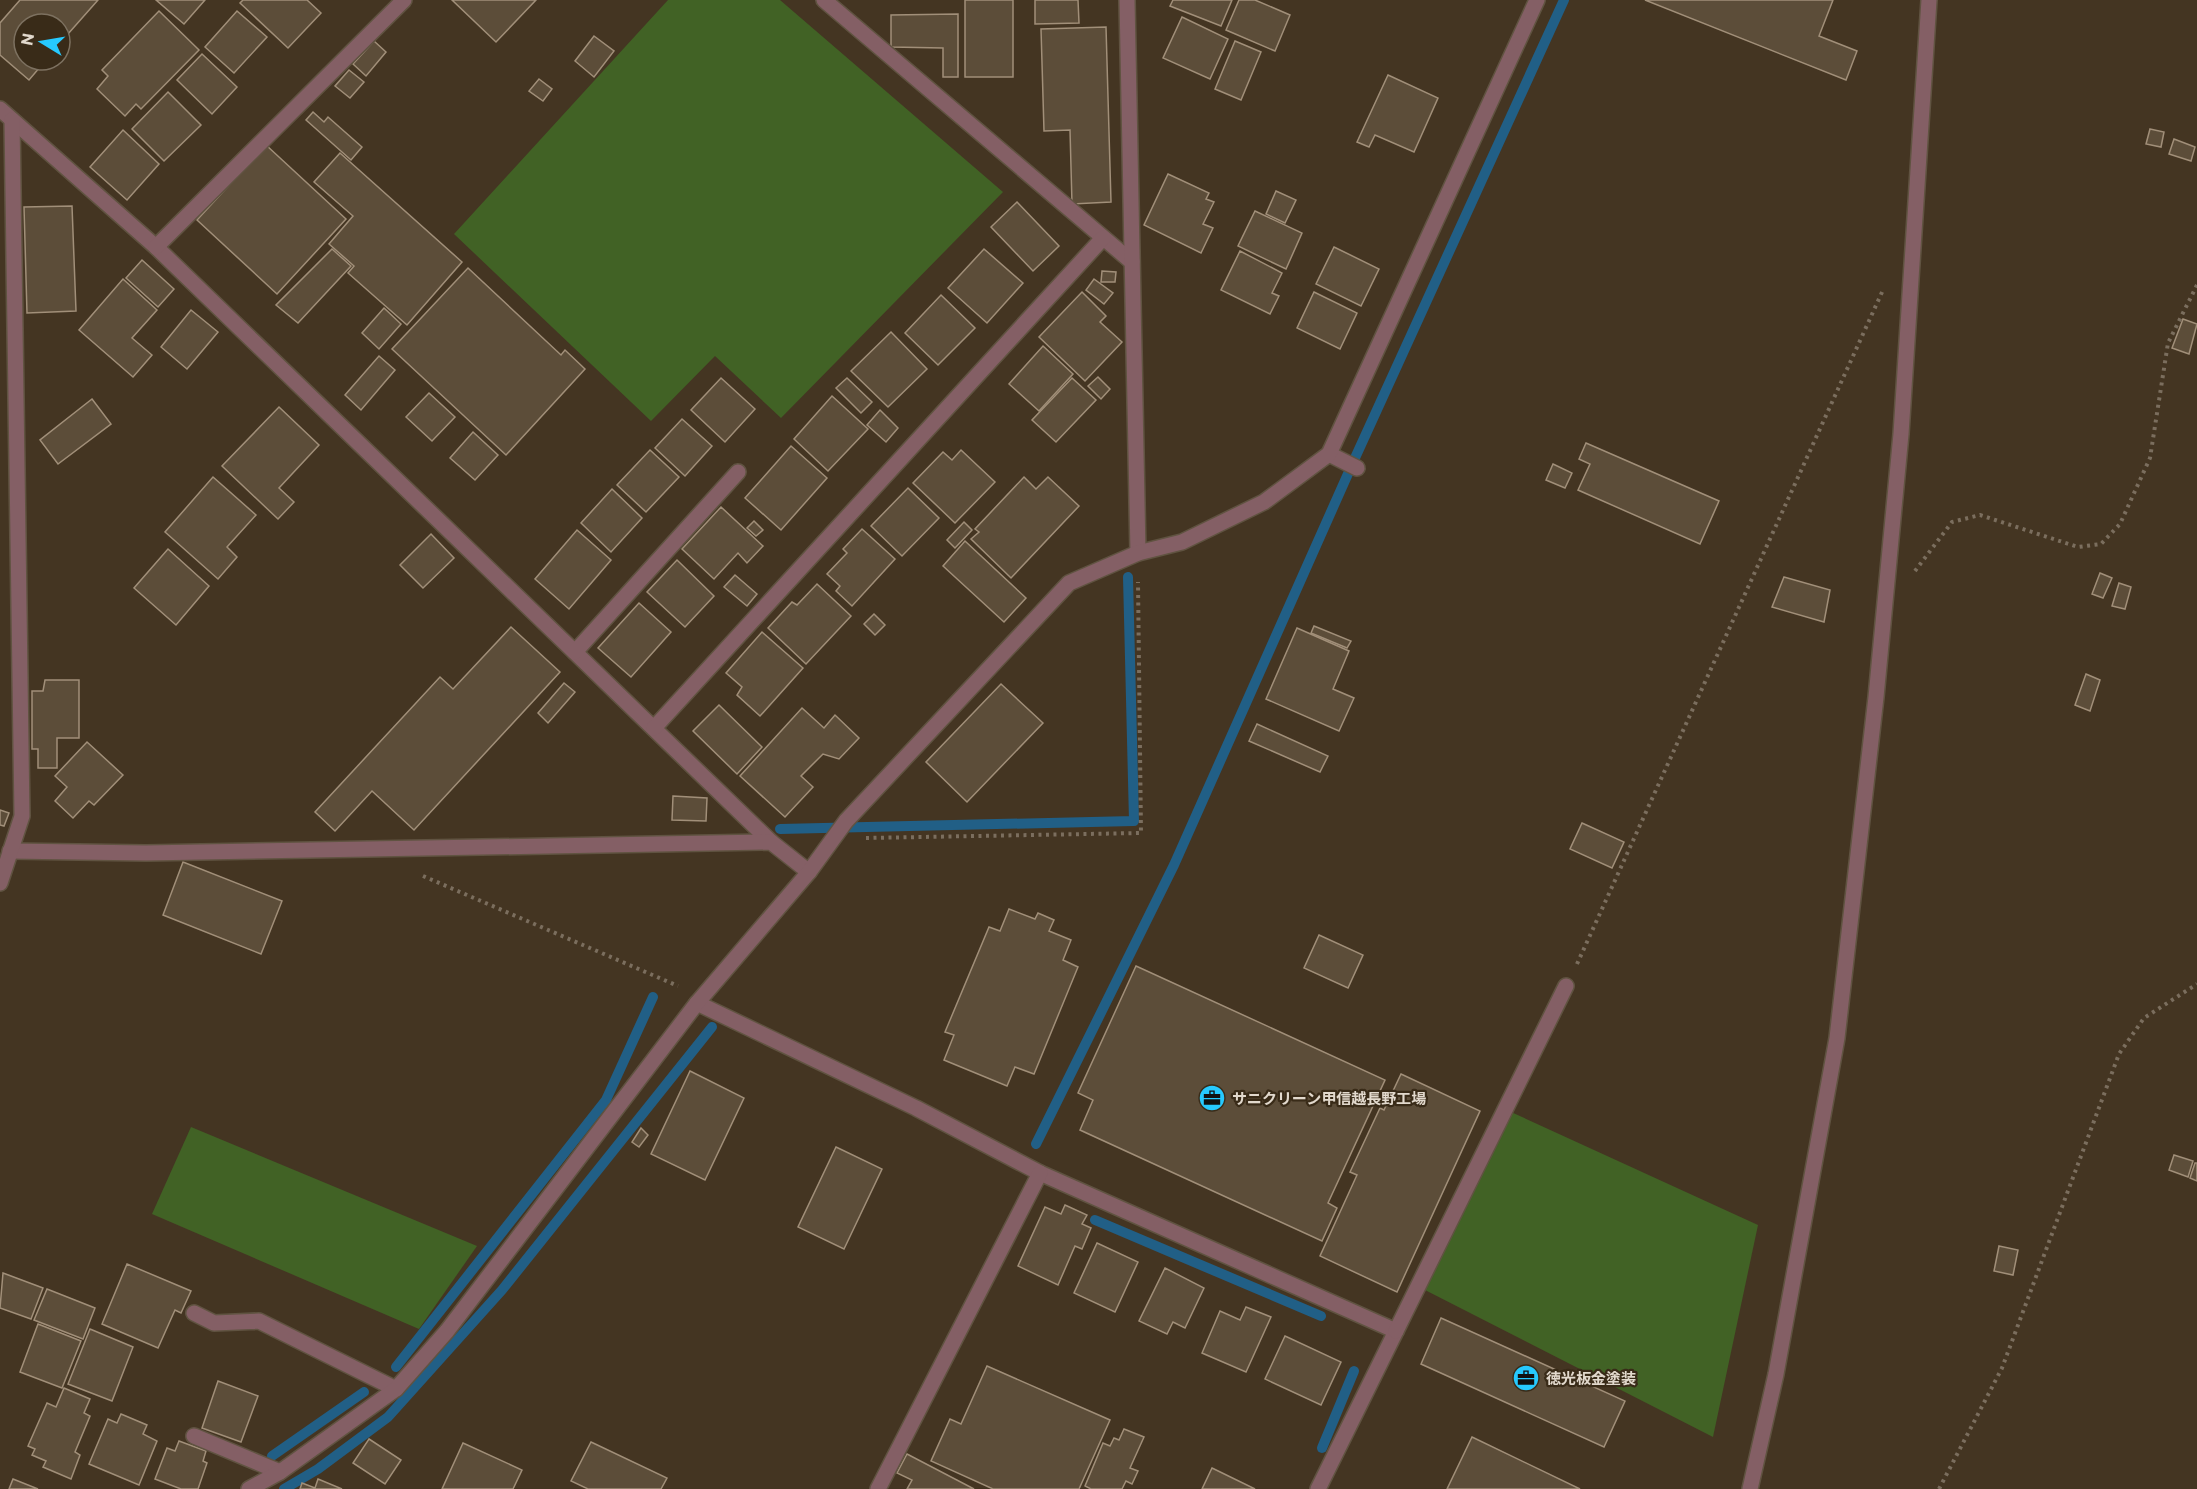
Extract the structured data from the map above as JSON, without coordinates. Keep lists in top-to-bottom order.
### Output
{
  "places": {
    "office": ["サニクリーン甲信越長野工場", "徳光板金塗装"]
  },
  "north": "left"
}
